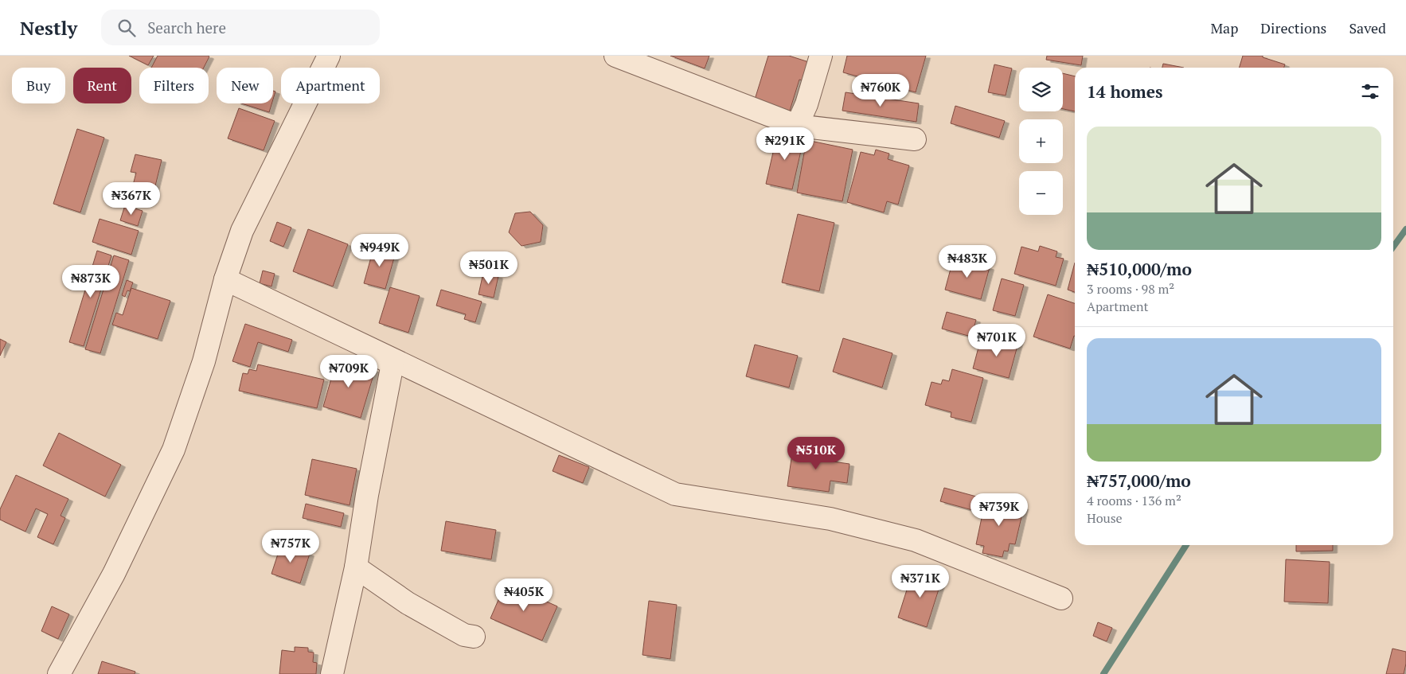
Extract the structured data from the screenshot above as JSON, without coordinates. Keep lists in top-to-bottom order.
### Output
{
  "page": {
    "header": "Nestly",
    "search": "Search here",
    "nav": ["Map", "Directions", "Saved"],
    "map_buttons": ["+", "−"],
    "chip": [
      "Buy",
      "Rent",
      "Filters",
      "New",
      "Apartment"
    ],
    "heading": "14 homes",
    "price": [
      "₦760K",
      "₦291K",
      "₦367K",
      "₦949K",
      "₦483K",
      "₦501K",
      "₦873K",
      "₦701K",
      "₦709K",
      "₦510K",
      "₦739K",
      "₦757K",
      "₦371K",
      "₦405K"
    ],
    "list": [
      {
        "name": "₦510,000/mo",
        "note": "3 rooms · 98 m² · Apartment"
      },
      {
        "name": "₦757,000/mo",
        "note": "4 rooms · 136 m² · House"
      }
    ]
  }
}
